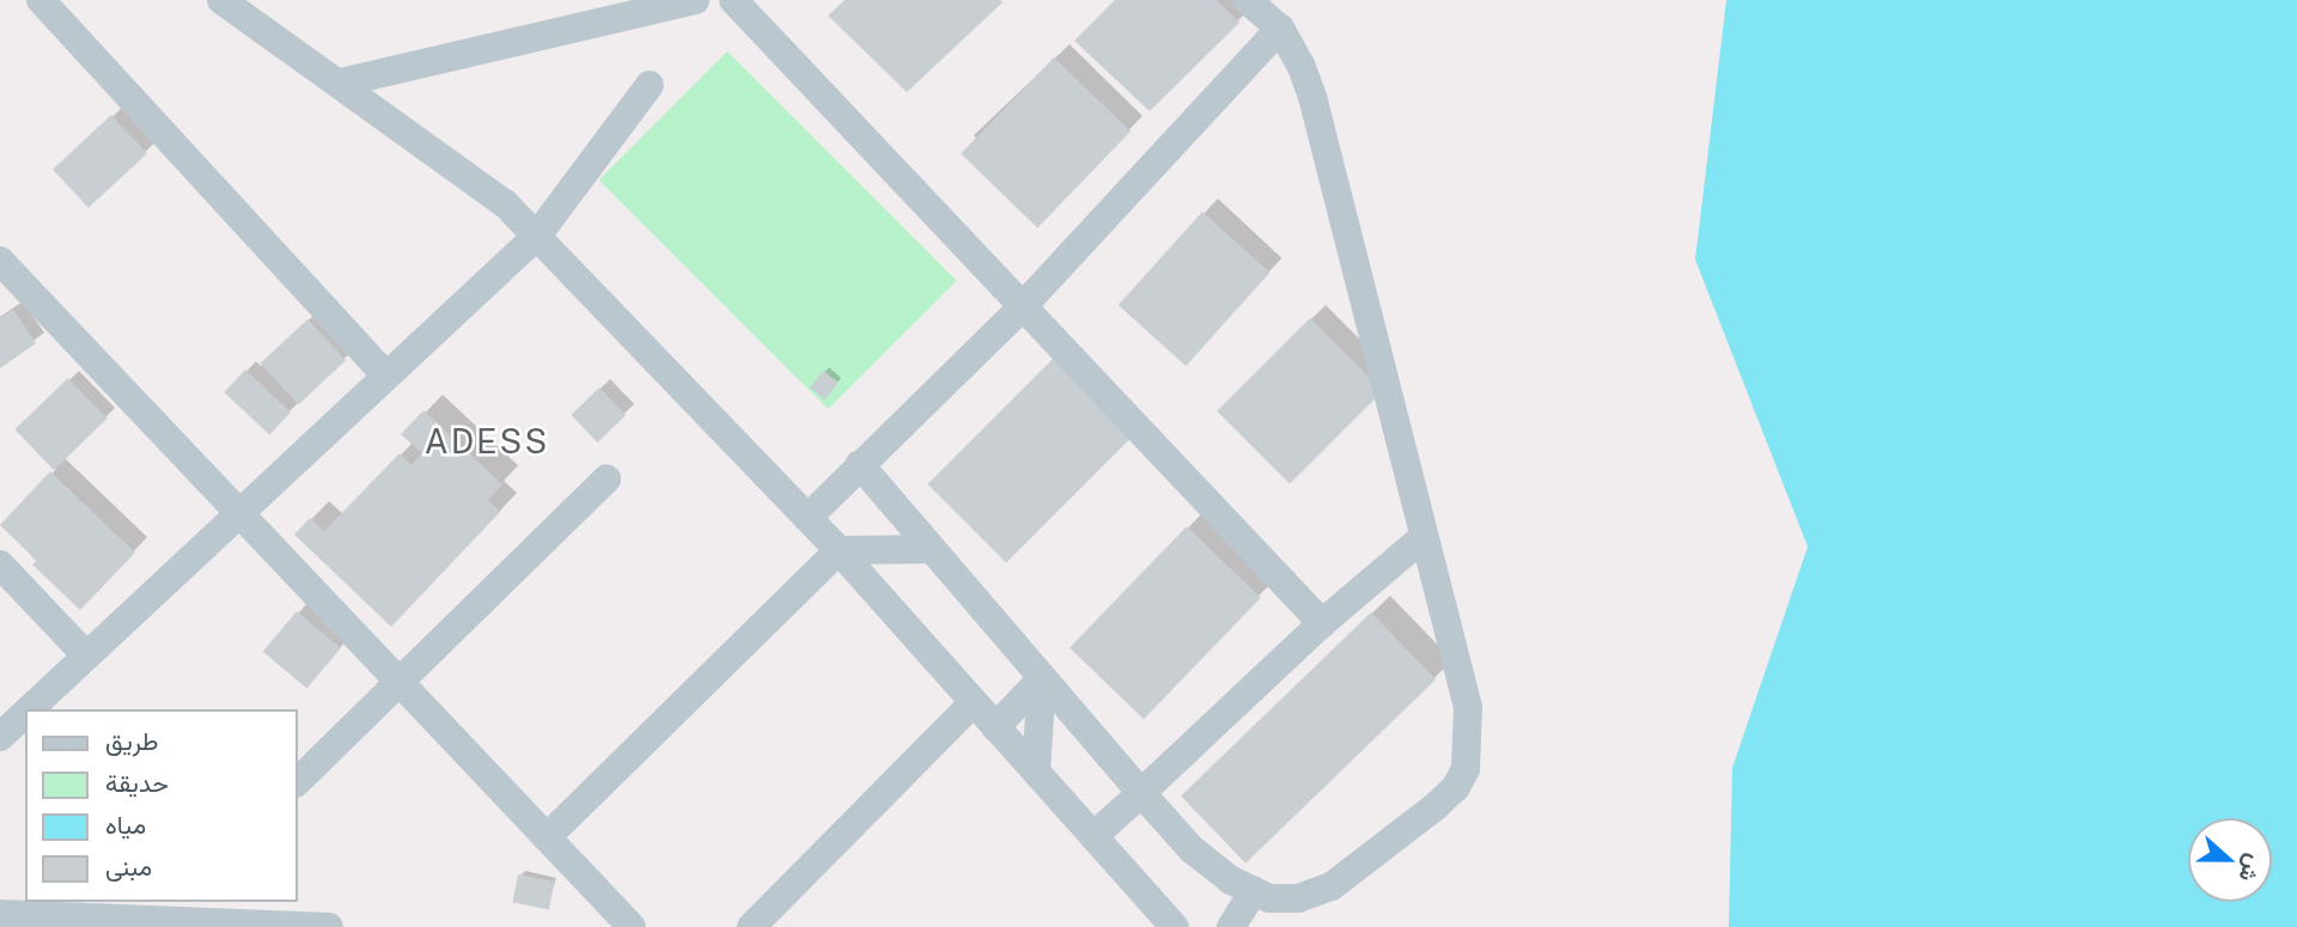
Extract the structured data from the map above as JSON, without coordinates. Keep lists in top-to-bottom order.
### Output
{
  "districts": ["ADESS"],
  "legend": [
    "طريق",
    "حديقة",
    "مياه",
    "مبنى"
  ],
  "north": "right"
}
